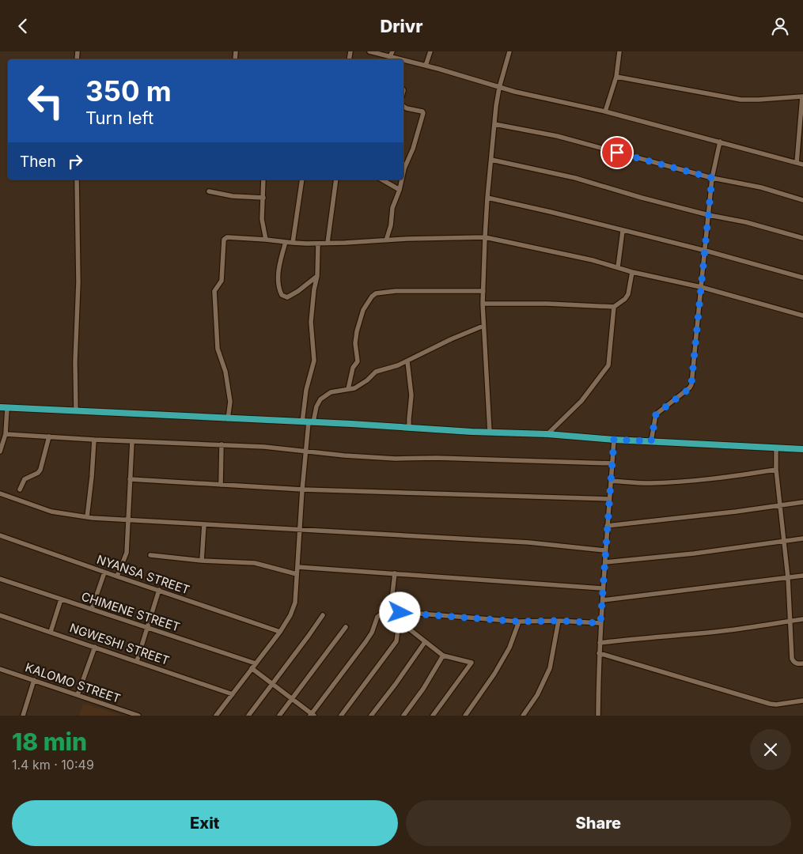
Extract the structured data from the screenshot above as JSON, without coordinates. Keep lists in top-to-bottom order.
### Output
{
  "streets": {
    "street": [
      "NYANSA STREET",
      "CHIMENE STREET",
      "NGWESHI STREET",
      "KALOMO STREET"
    ]
  },
  "page": {
    "header": "Drivr",
    "turn": ["350 m", "Turn left"],
    "then": "Then",
    "heading": ["18 min", "1.4 km · 10:49"],
    "buttons": ["Exit", "Share"]
  }
}
